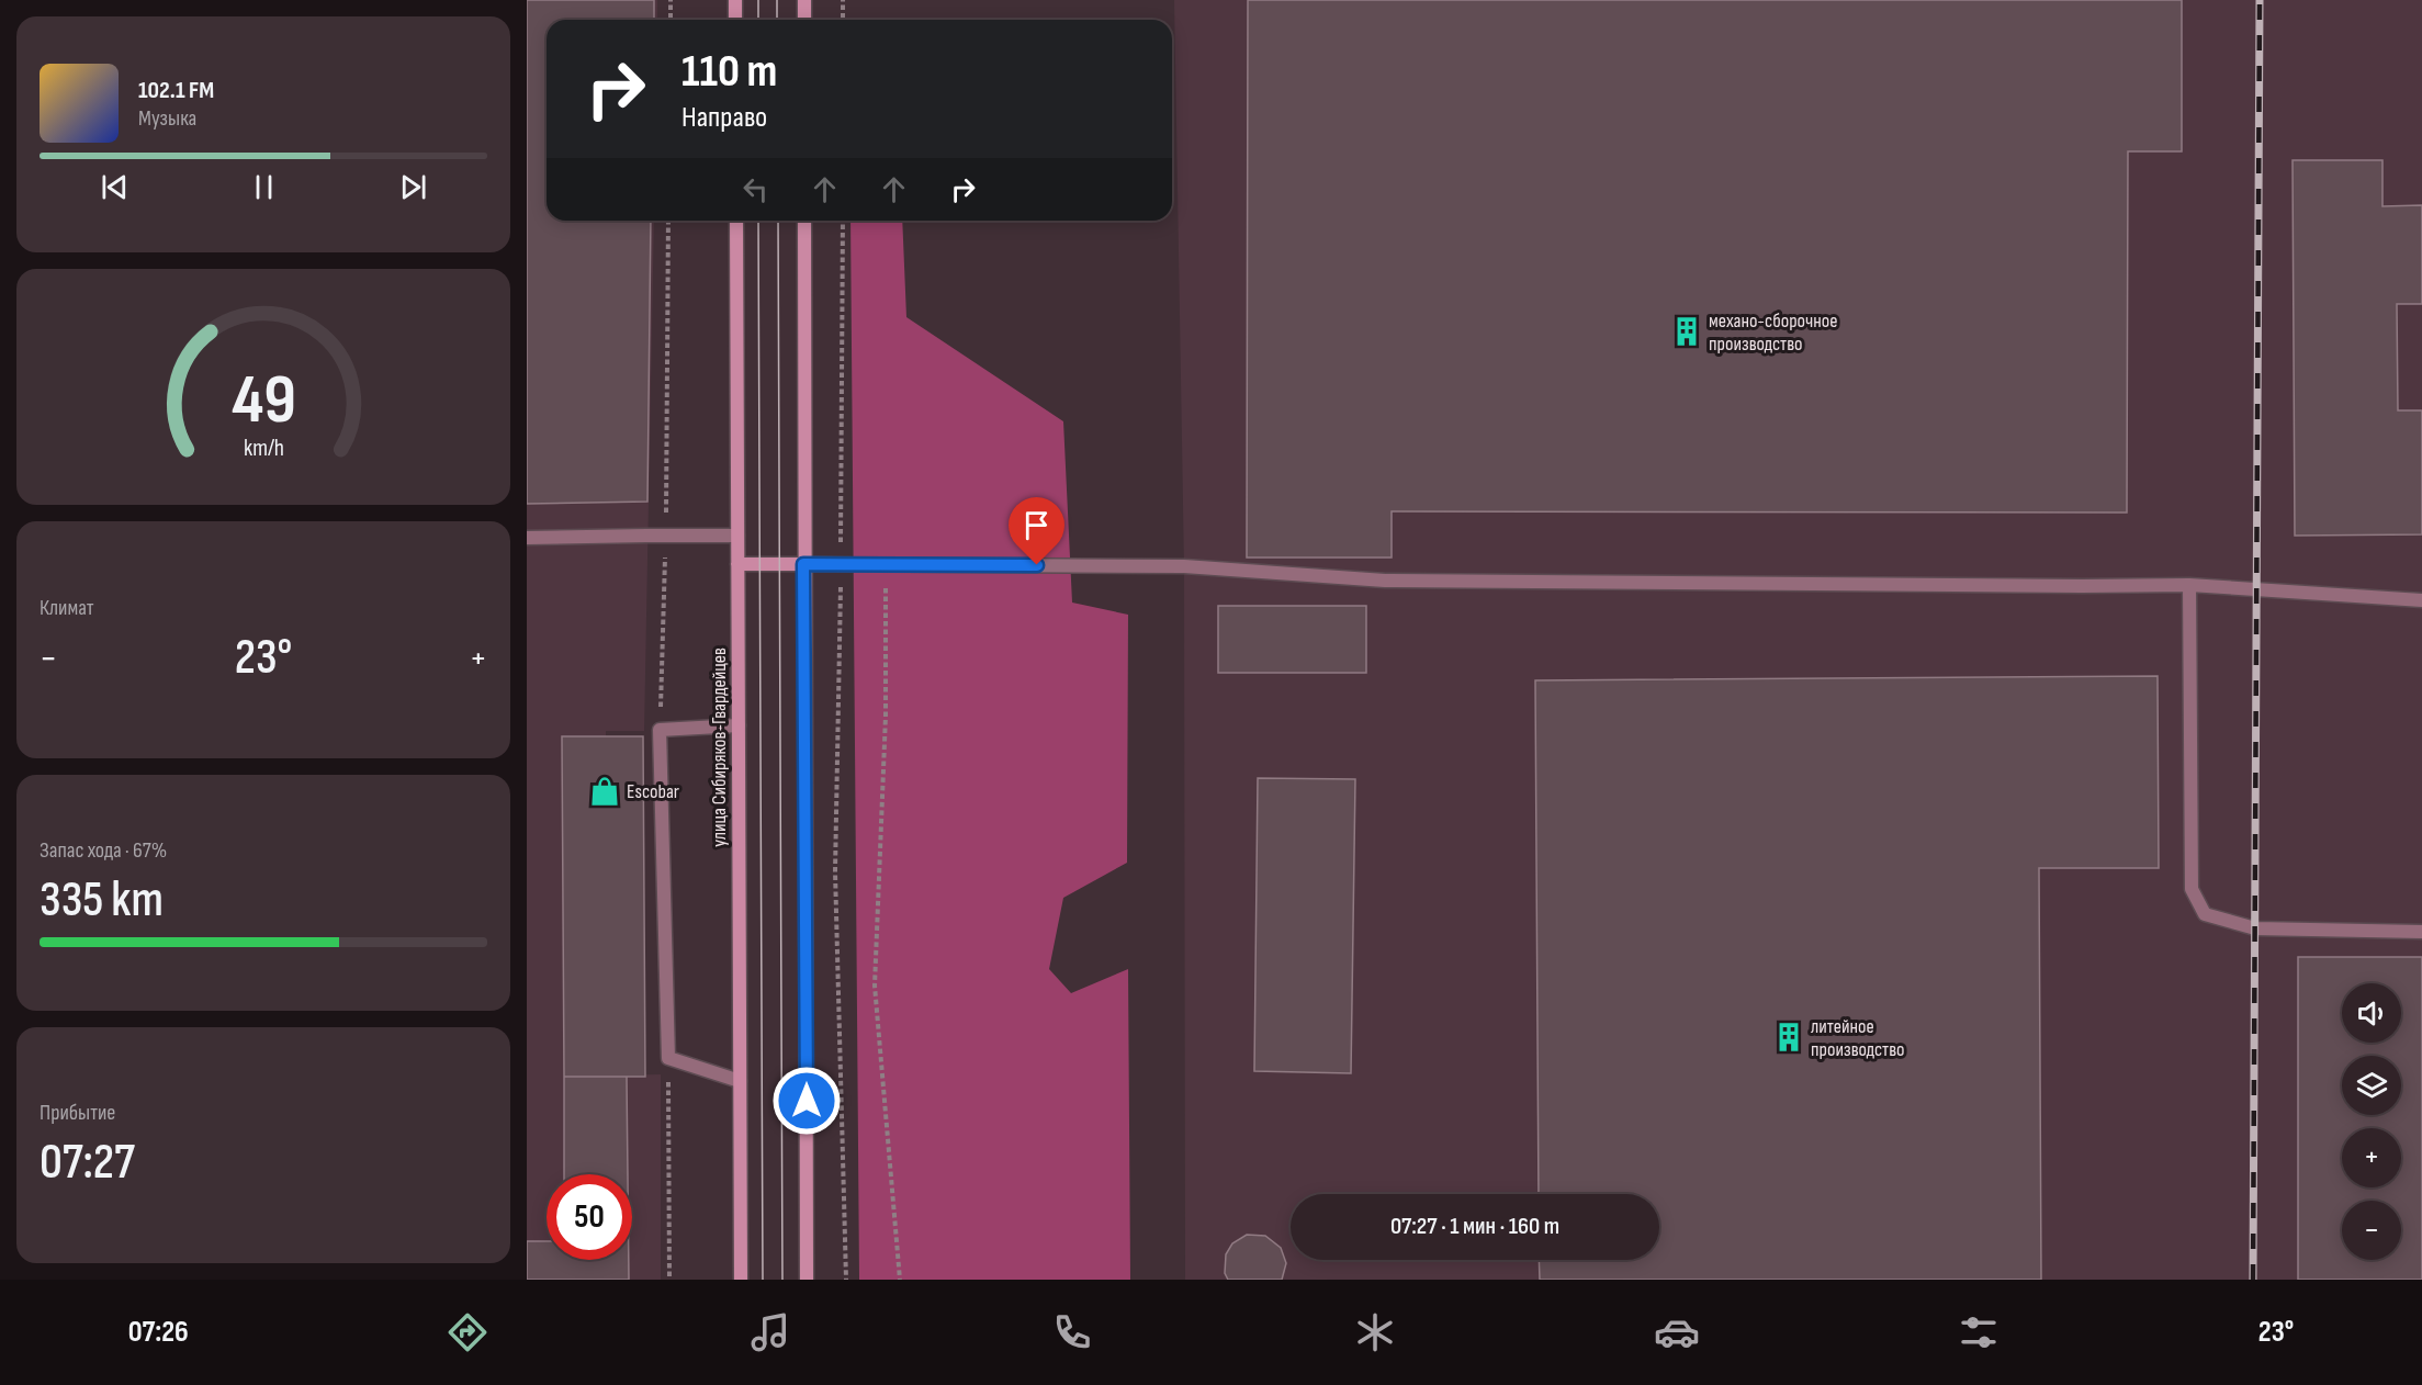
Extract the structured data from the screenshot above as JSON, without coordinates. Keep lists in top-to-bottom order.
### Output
{
  "streets": {
    "main road": ["улица Сибиряков-Гвардейцев"]
  },
  "places": {
    "building": ["механо-сборочное производство", "литейное производство"],
    "shop": ["Escobar"]
  },
  "page": {
    "turn": ["110 m", "Направо"],
    "song": ["102.1 FM", "Музыка"],
    "tile": [
      "Климат",
      ["Запас хода · 67%", "335 km"],
      ["Прибытие", "07:27"]
    ],
    "heat": ["−", "23°", "+"],
    "map_buttons": ["+", "−"],
    "limit": "50",
    "trip": "07:27 · 1 мин · 160 m",
    "tabs": ["07:26", "23°"],
    "gauge": ["49", "km/h"]
  }
}
